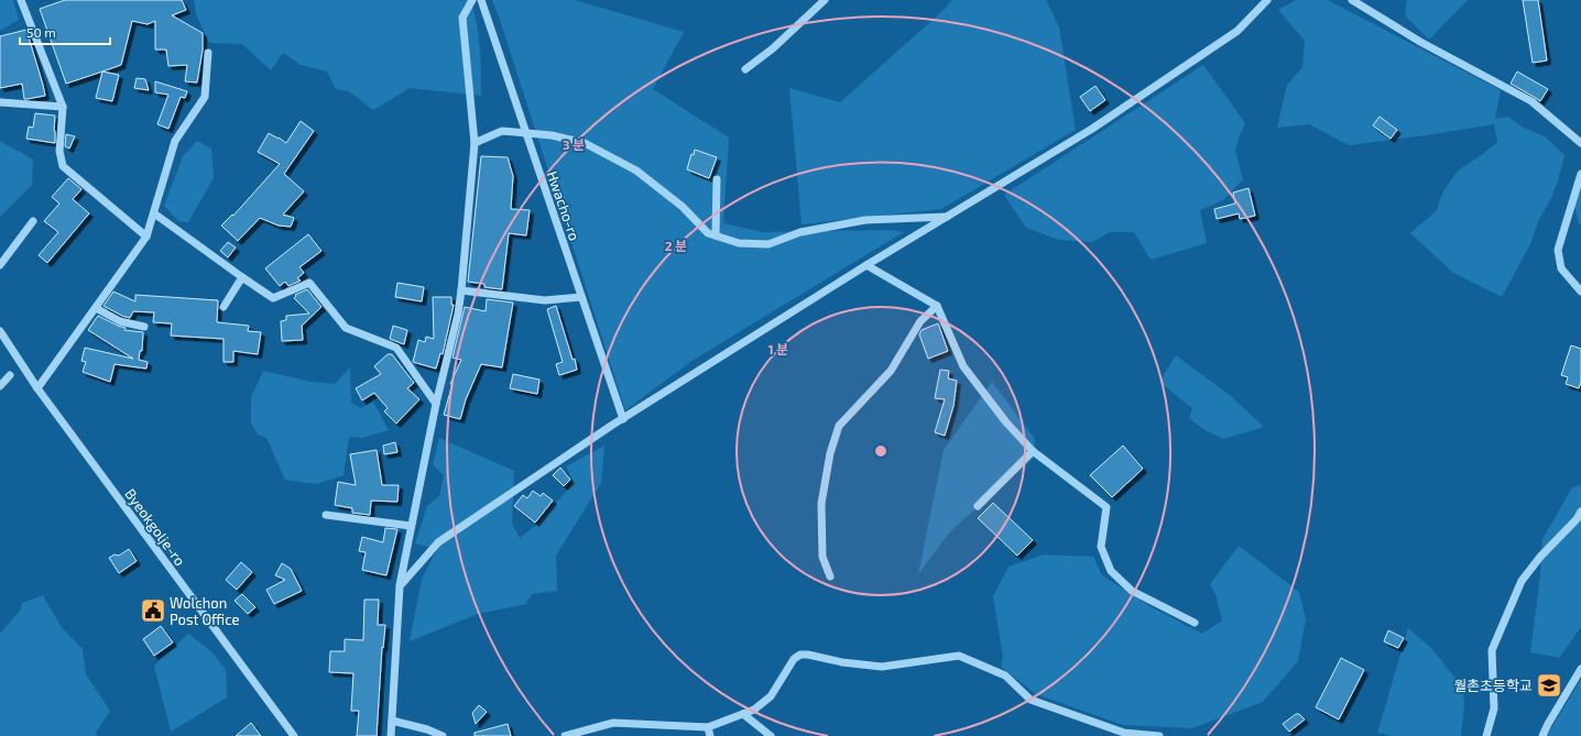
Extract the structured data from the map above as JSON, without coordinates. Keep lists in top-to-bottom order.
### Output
{
  "streets": {
    "street": ["Hwacho-ro", "Byeokgolje-ro"]
  },
  "places": {
    "public building": ["Wolchon Post Office"],
    "school or university": ["월촌초등학교"]
  },
  "scale_bar": "50 m",
  "rings": ["3 분", "2 분", "1 분"]
}
